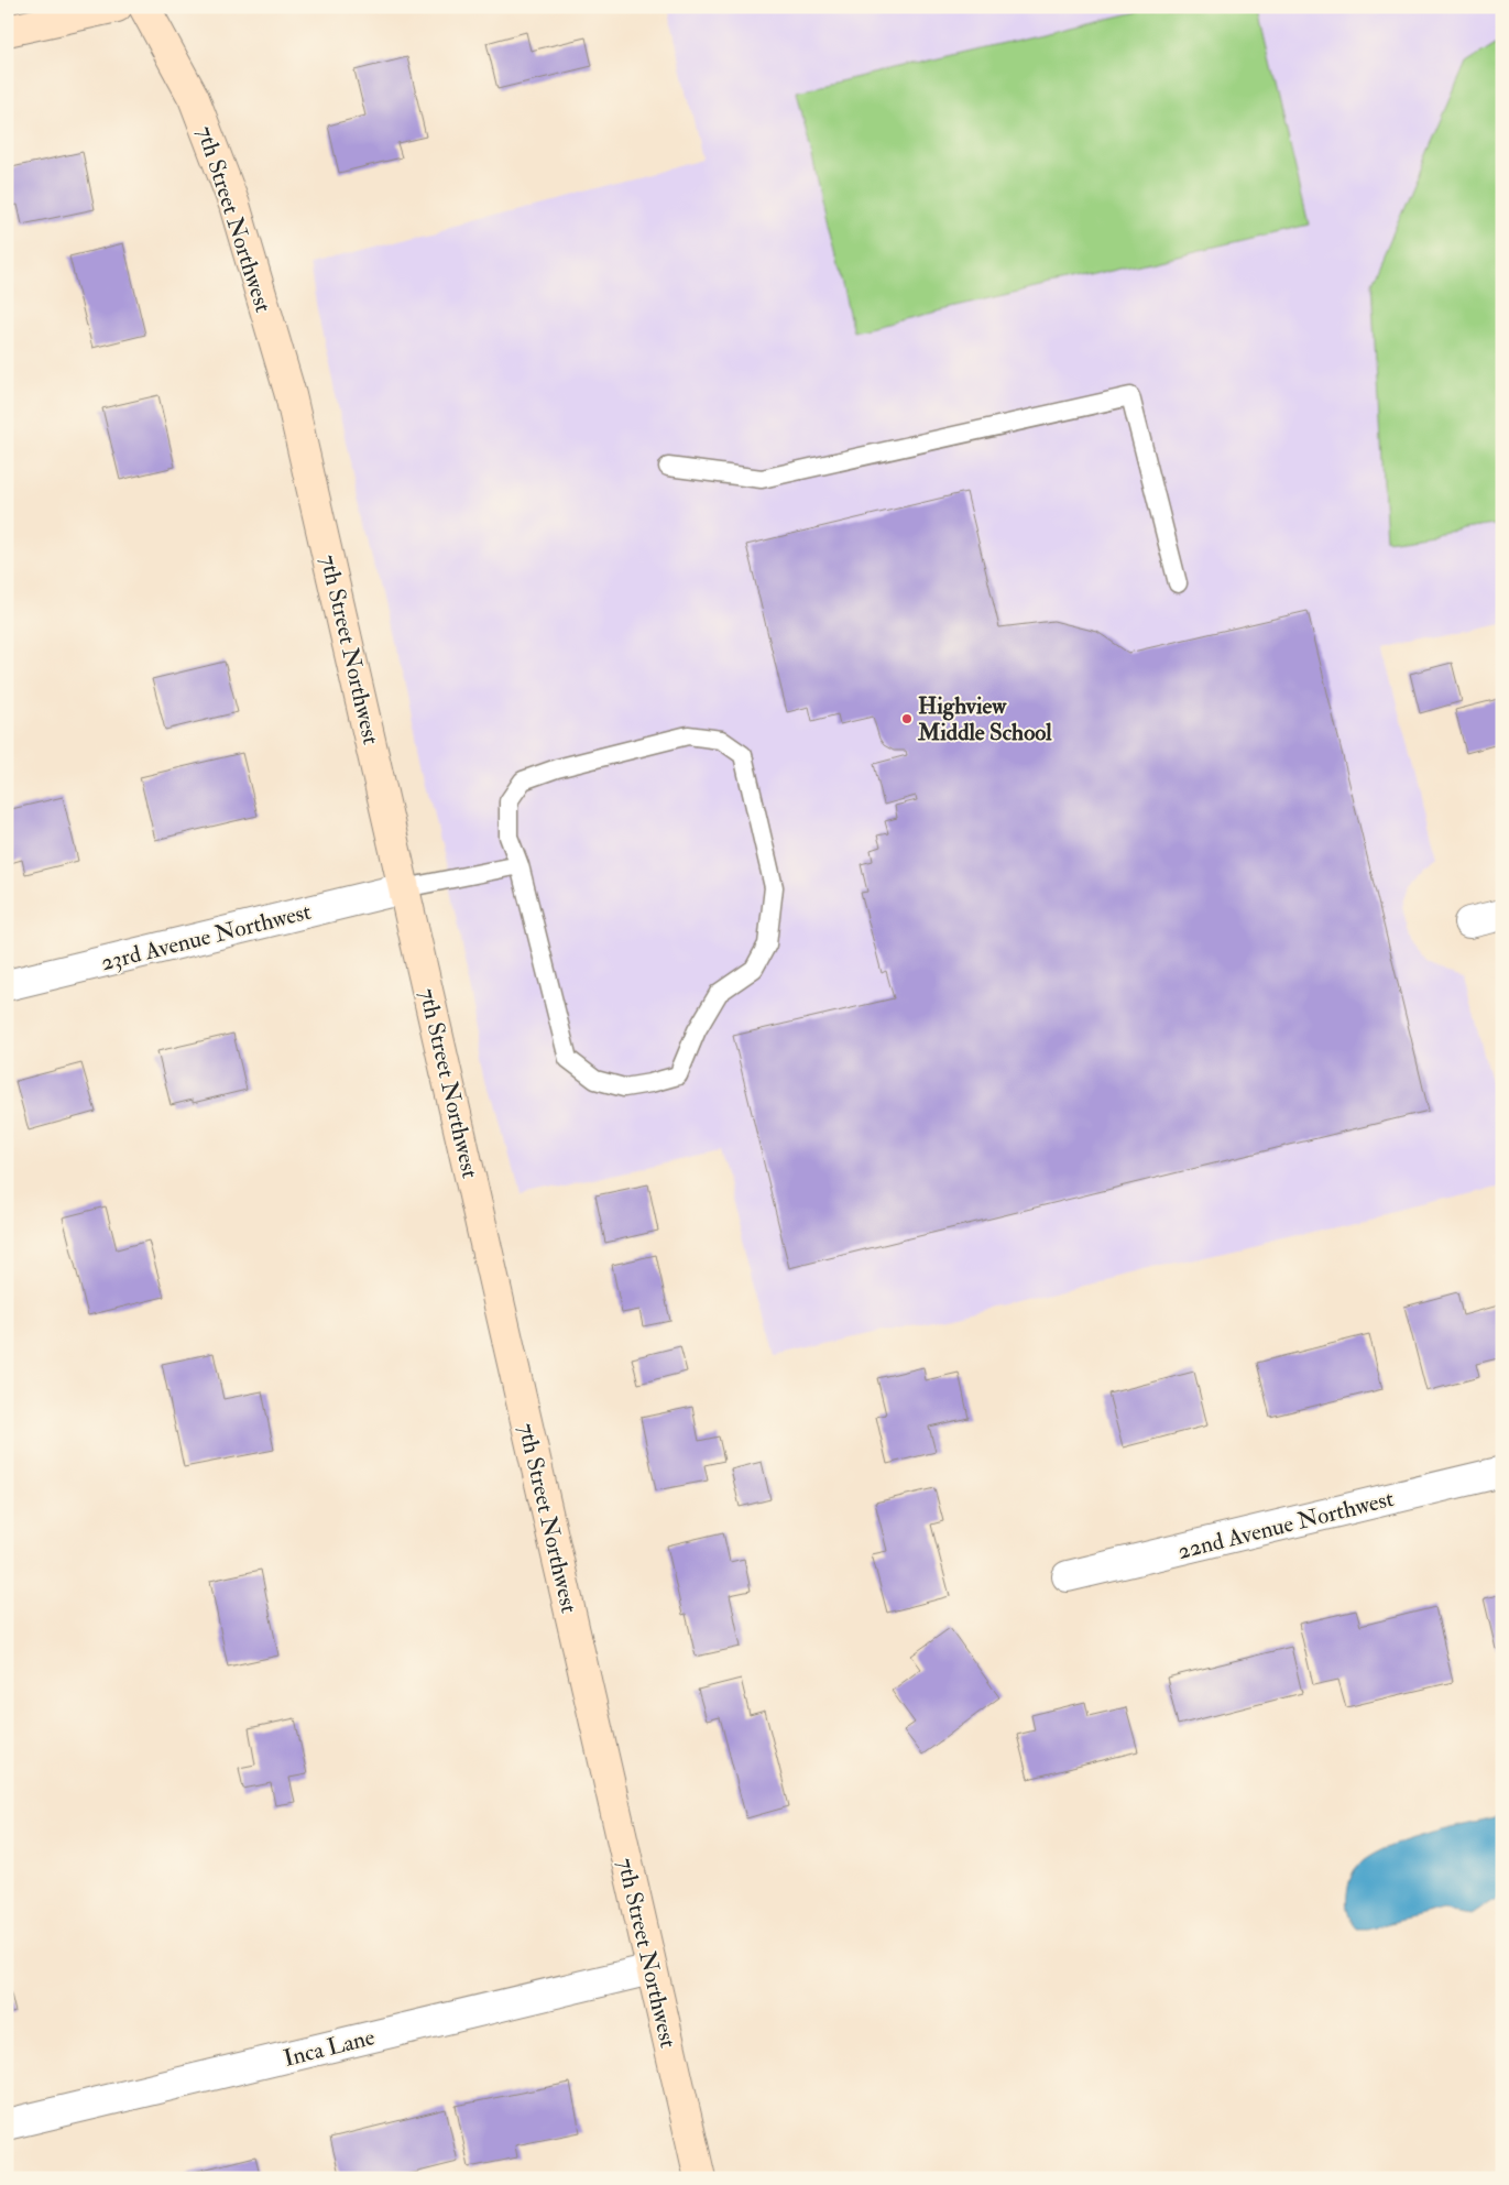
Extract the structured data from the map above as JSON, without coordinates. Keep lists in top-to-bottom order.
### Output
{
  "streets": {
    "street": [
      "7th Street Northwest",
      "23rd Avenue Northwest",
      "22nd Avenue Northwest",
      "Inca Lane"
    ]
  },
  "crossings": [
    ["7th Street Northwest", "23rd Avenue Northwest"],
    ["7th Street Northwest", "Inca Lane"]
  ],
  "places": ["Highview Middle School"]
}
